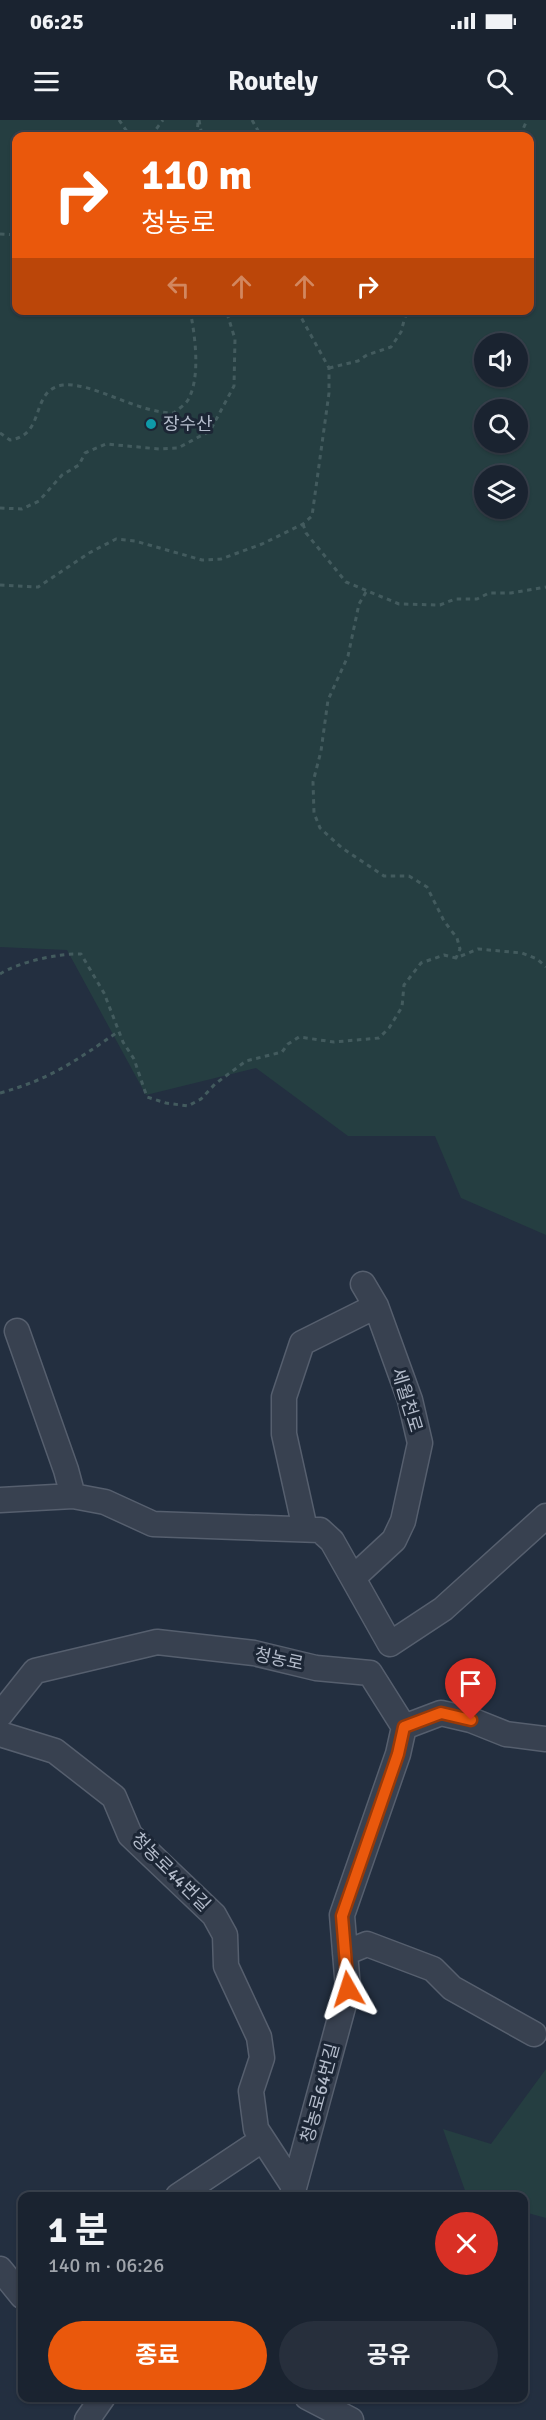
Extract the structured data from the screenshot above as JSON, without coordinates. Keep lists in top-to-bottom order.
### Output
{
  "streets": {
    "street": [
      "세월천로",
      "청농로",
      "청농로44번길",
      "청농로64번길"
    ]
  },
  "crossings": [
    ["청농로44번길", "청농로64번길"]
  ],
  "places": ["장수산"],
  "page": {
    "status": "06:25",
    "header": "Routely",
    "turn": ["110 m", "청농로"],
    "heading": ["1 분", "140 m · 06:26"],
    "buttons": ["종료", "공유"]
  }
}
